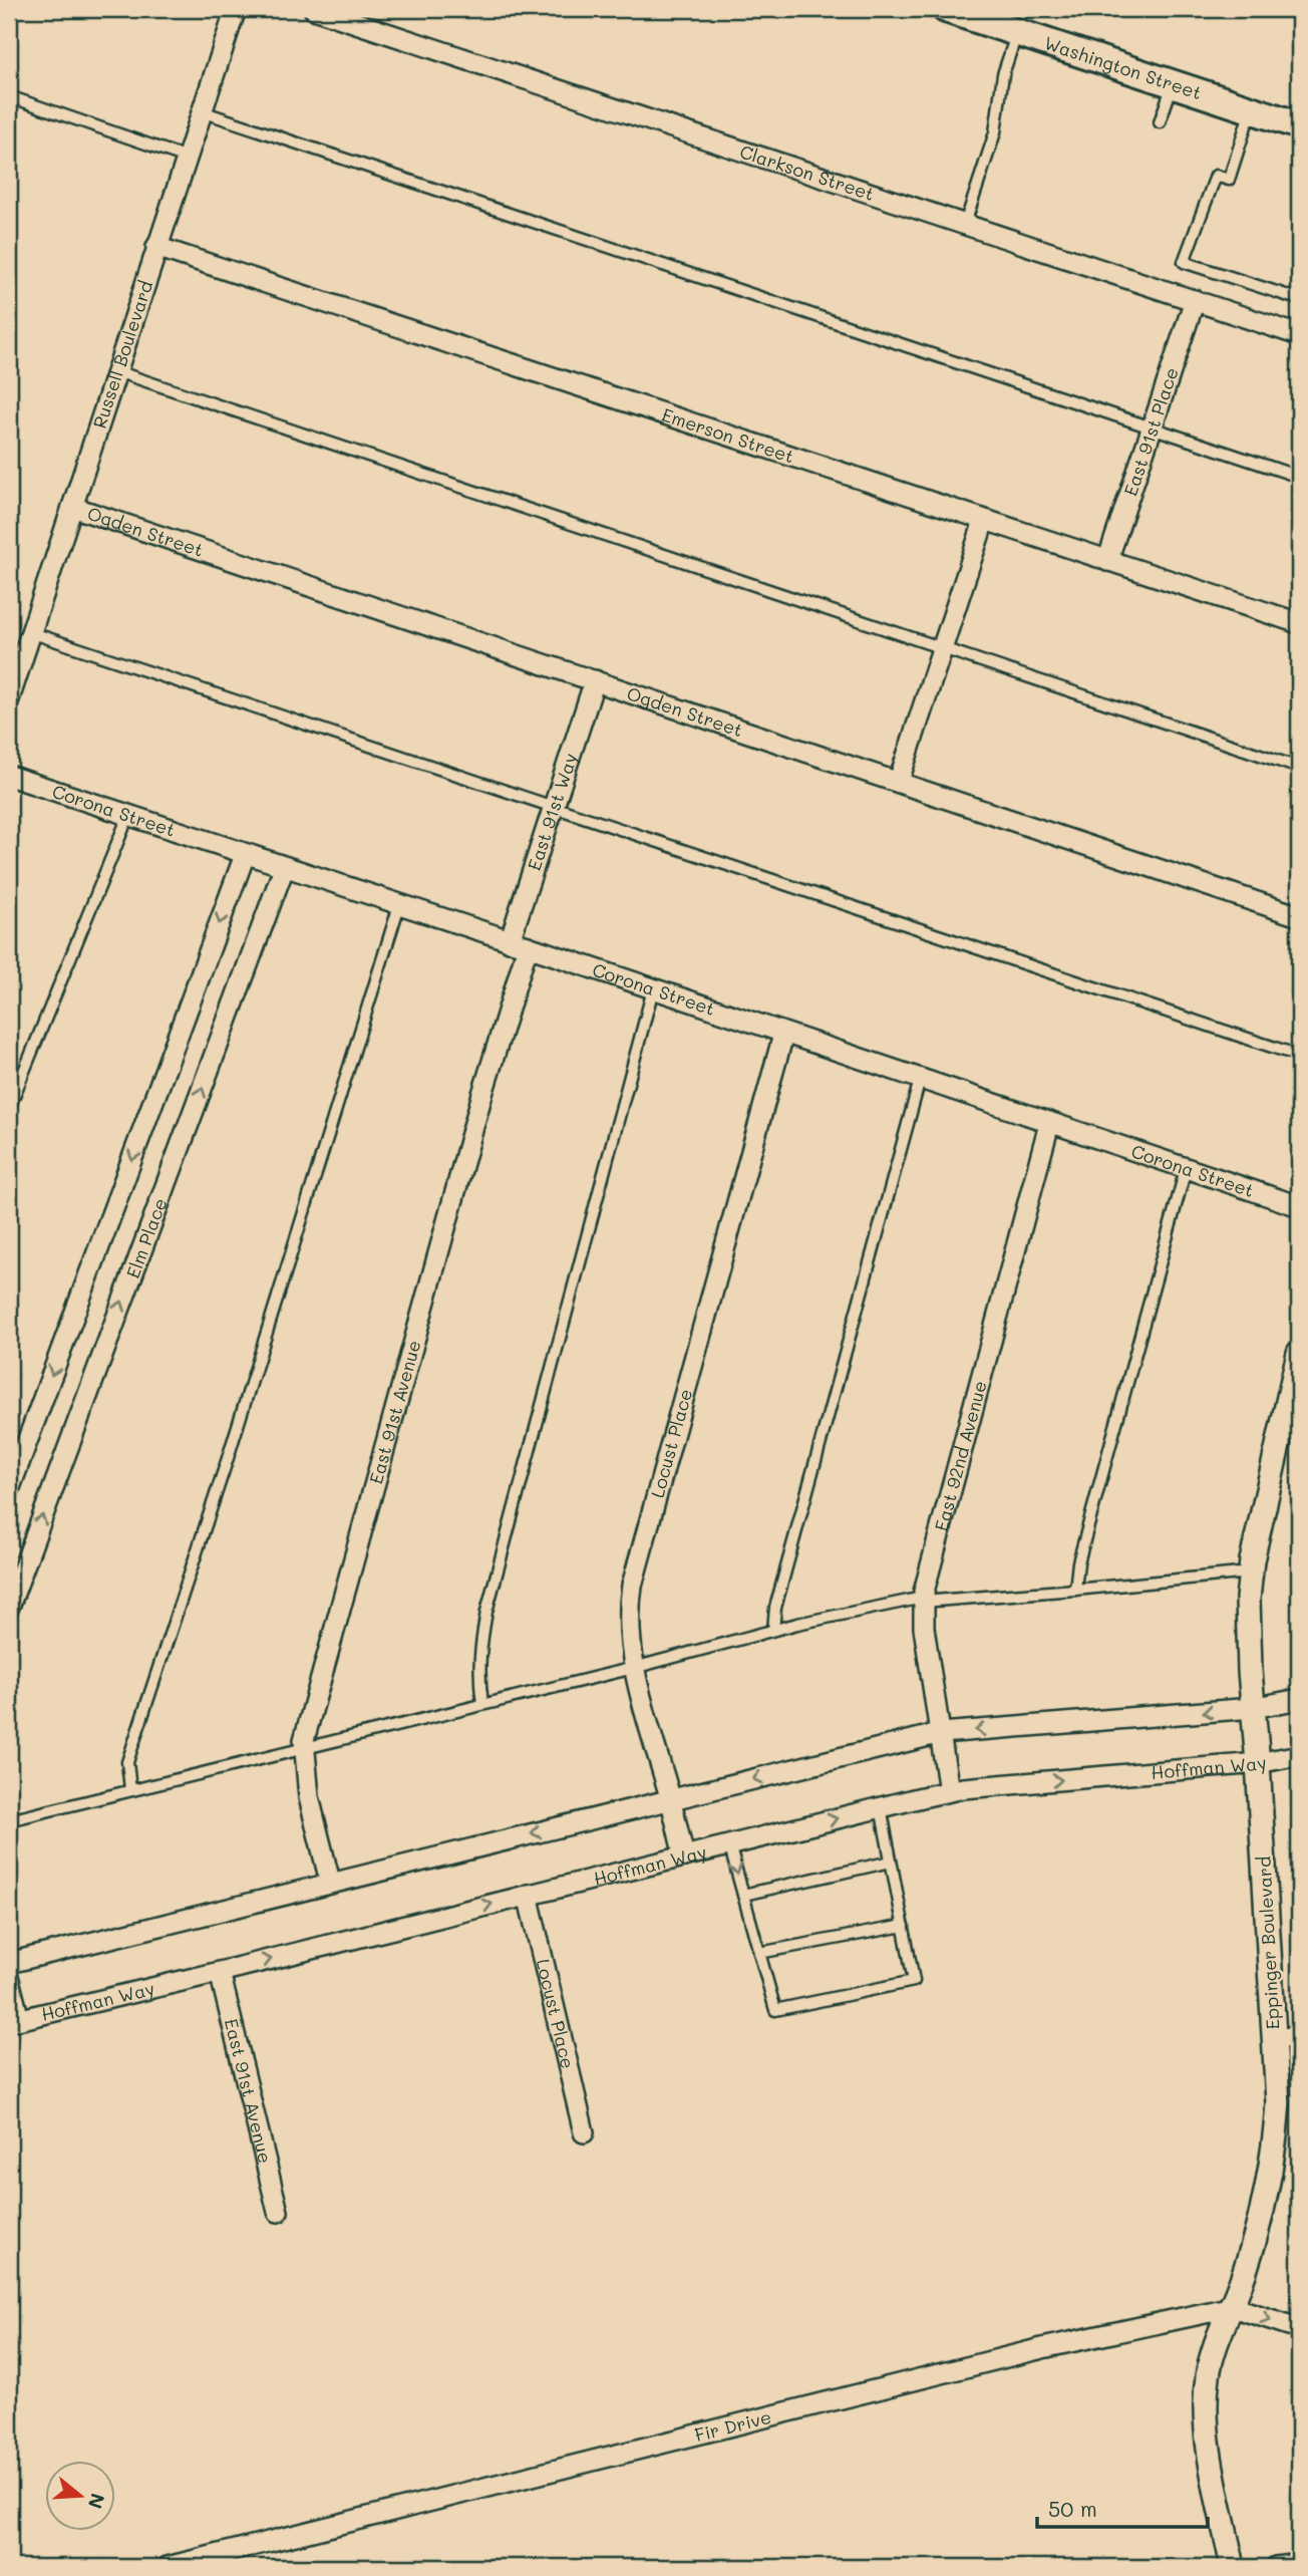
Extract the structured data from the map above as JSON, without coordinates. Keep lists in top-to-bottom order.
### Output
{
  "streets": {
    "main road": ["Washington Street"],
    "street": [
      "Clarkson Street",
      "Russell Boulevard",
      "East 91st Place",
      "Emerson Street",
      "Ogden Street",
      "East 91st Way",
      "Corona Street",
      "Elm Place",
      "East 91st Avenue",
      "Locust Place",
      "East 92nd Avenue",
      "Hoffman Way",
      "Eppinger Boulevard",
      "Fir Drive"
    ]
  },
  "crossings": [
    ["Clarkson Street", "East 91st Place"],
    ["Russell Boulevard", "Emerson Street"],
    ["Russell Boulevard", "Ogden Street"],
    ["East 91st Place", "Emerson Street"],
    ["Ogden Street", "East 91st Way"],
    ["East 91st Way", "Corona Street"],
    ["East 91st Way", "East 91st Avenue"],
    ["Corona Street", "Elm Place"],
    ["Corona Street", "East 91st Avenue"],
    ["Corona Street", "Locust Place"],
    ["Corona Street", "East 92nd Avenue"],
    ["East 91st Avenue", "Hoffman Way"],
    ["Locust Place", "Hoffman Way"],
    ["East 92nd Avenue", "Hoffman Way"],
    ["Hoffman Way", "Eppinger Boulevard"],
    ["Eppinger Boulevard", "Fir Drive"]
  ],
  "scale_bar": "50 m",
  "north": "right"
}
